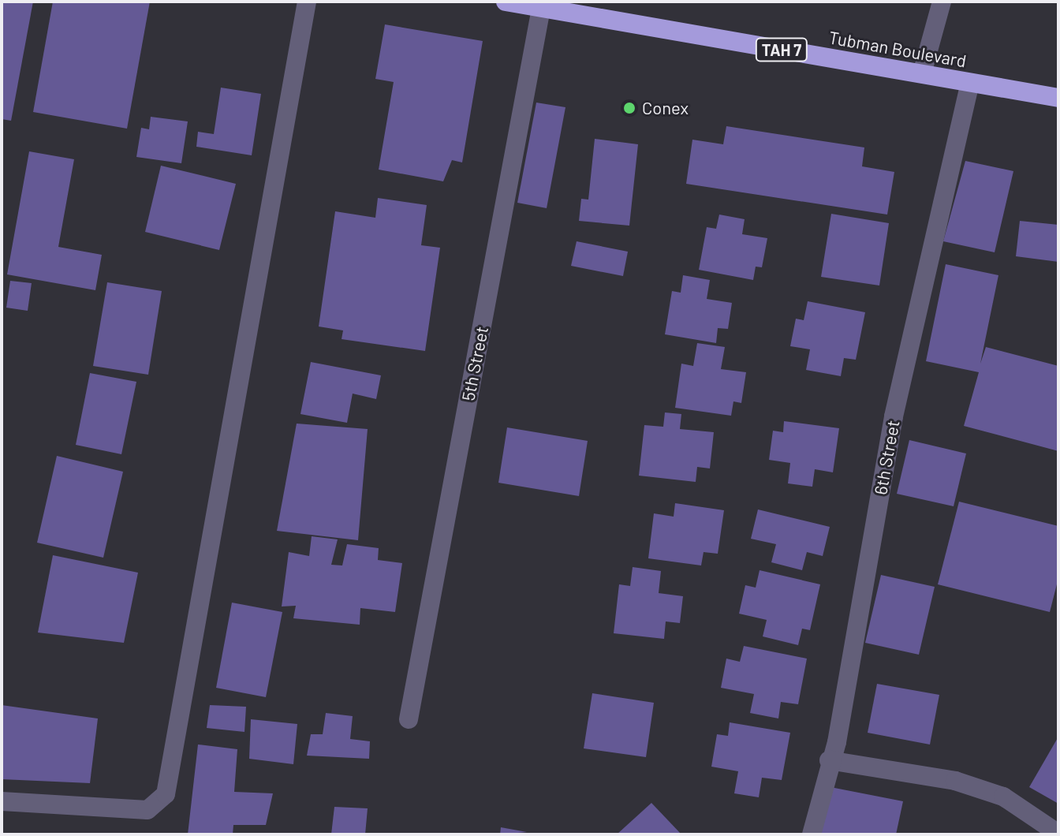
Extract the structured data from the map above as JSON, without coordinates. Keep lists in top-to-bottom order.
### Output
{
  "streets": {
    "highway": ["Tubman Boulevard", "TAH 7"],
    "street": ["5th Street", "6th Street"]
  },
  "crossings": [
    ["Tubman Boulevard", "5th Street"],
    ["Tubman Boulevard", "6th Street"]
  ],
  "places": ["Conex"]
}
